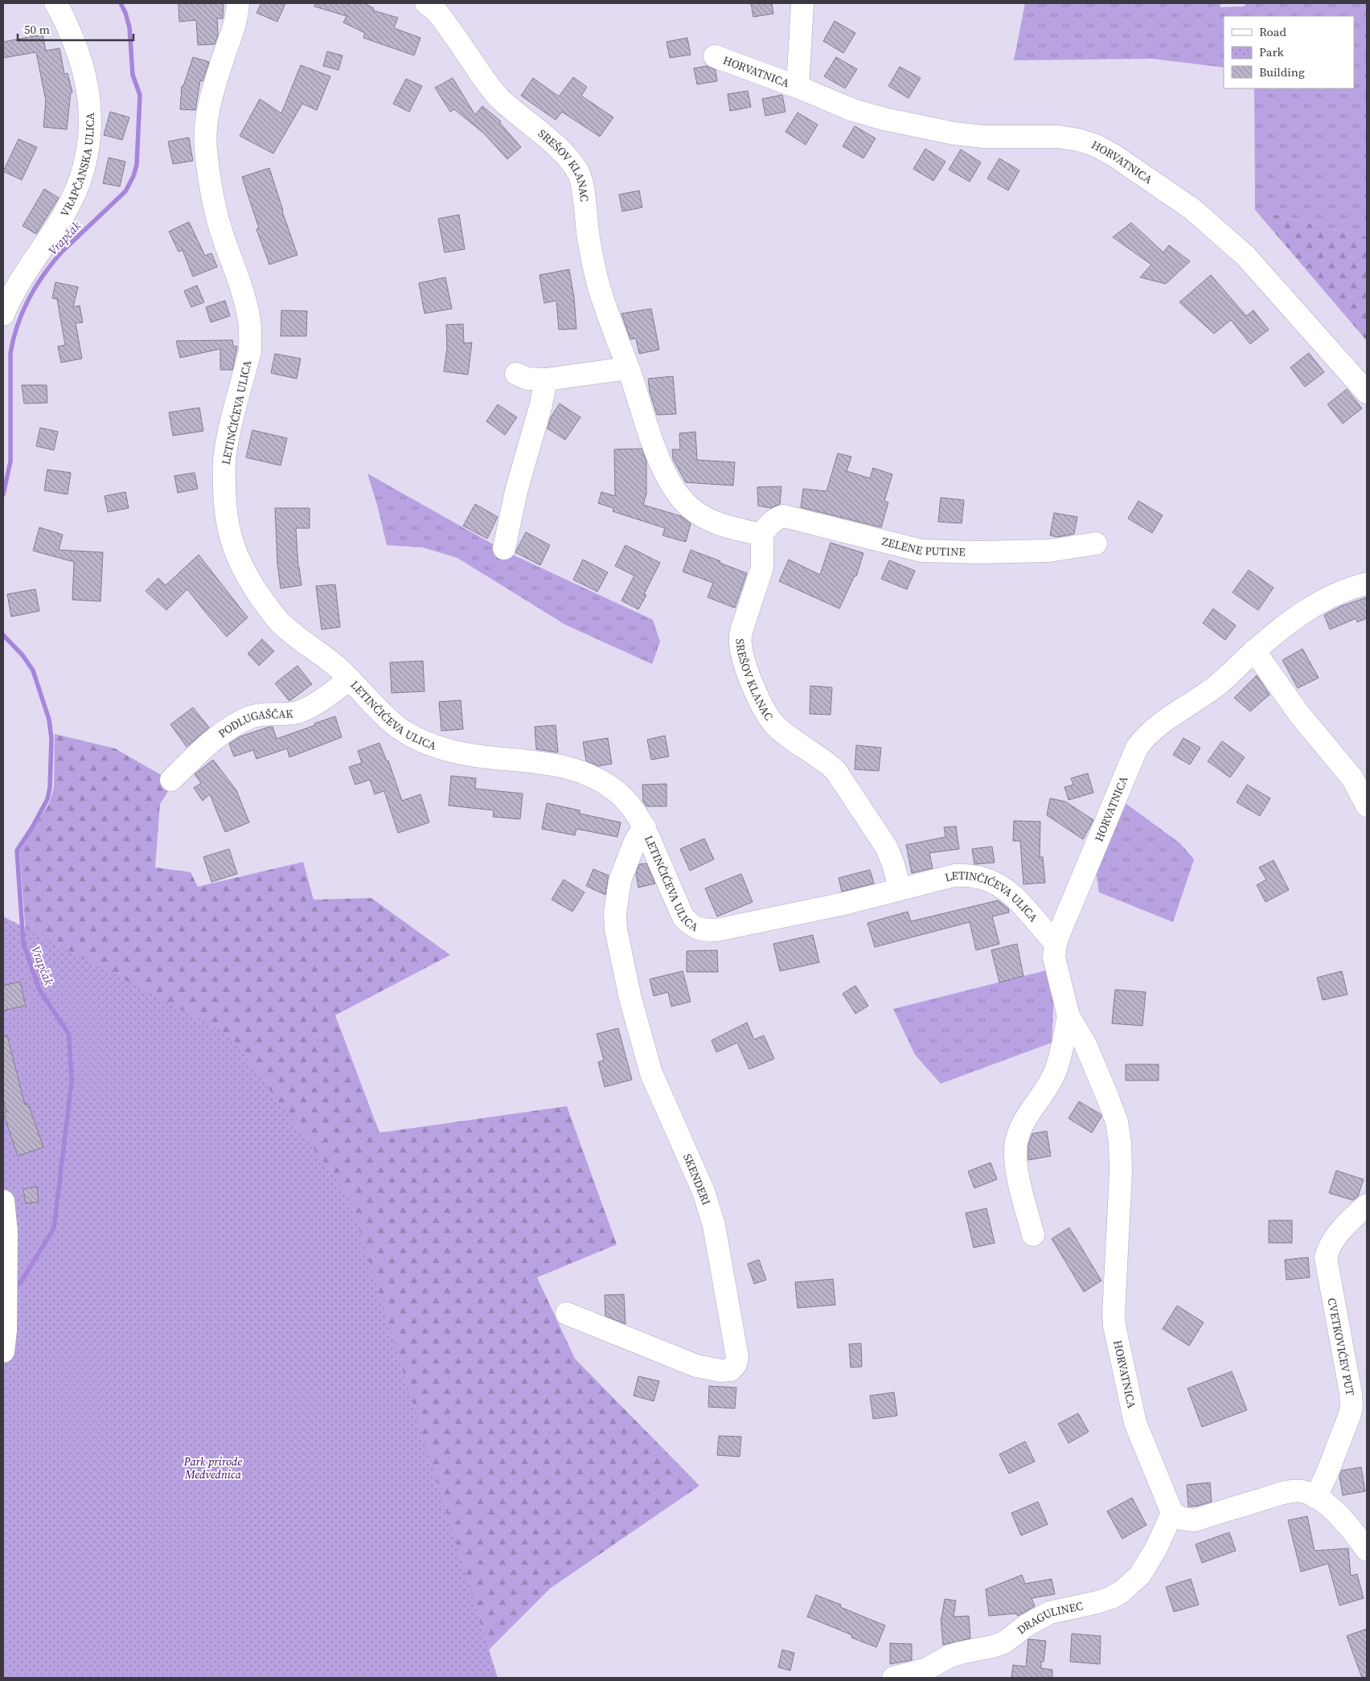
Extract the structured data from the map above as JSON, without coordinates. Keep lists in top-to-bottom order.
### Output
{
  "streets": {
    "street": [
      "HORVATNICA",
      "VRAPČANSKA ULICA",
      "SREŠOV KLANAC",
      "LETINČIĆEVA ULICA",
      "ZELENE PUTINE",
      "PODLUGAŠČAK",
      "SKENDERI",
      "CVETKOVIĆEV PUT",
      "DRAGULINEC"
    ]
  },
  "crossings": [
    ["HORVATNICA", "LETINČIĆEVA ULICA"],
    ["HORVATNICA", "DRAGULINEC"],
    ["SREŠOV KLANAC", "LETINČIĆEVA ULICA"],
    ["SREŠOV KLANAC", "ZELENE PUTINE"],
    ["LETINČIĆEVA ULICA", "PODLUGAŠČAK"],
    ["LETINČIĆEVA ULICA", "SKENDERI"]
  ],
  "water": ["Vrapčak"],
  "parks": ["Park prirode Medvednica"],
  "legend": ["Road", "Park", "Building"],
  "scale_bar": "50 m"
}
